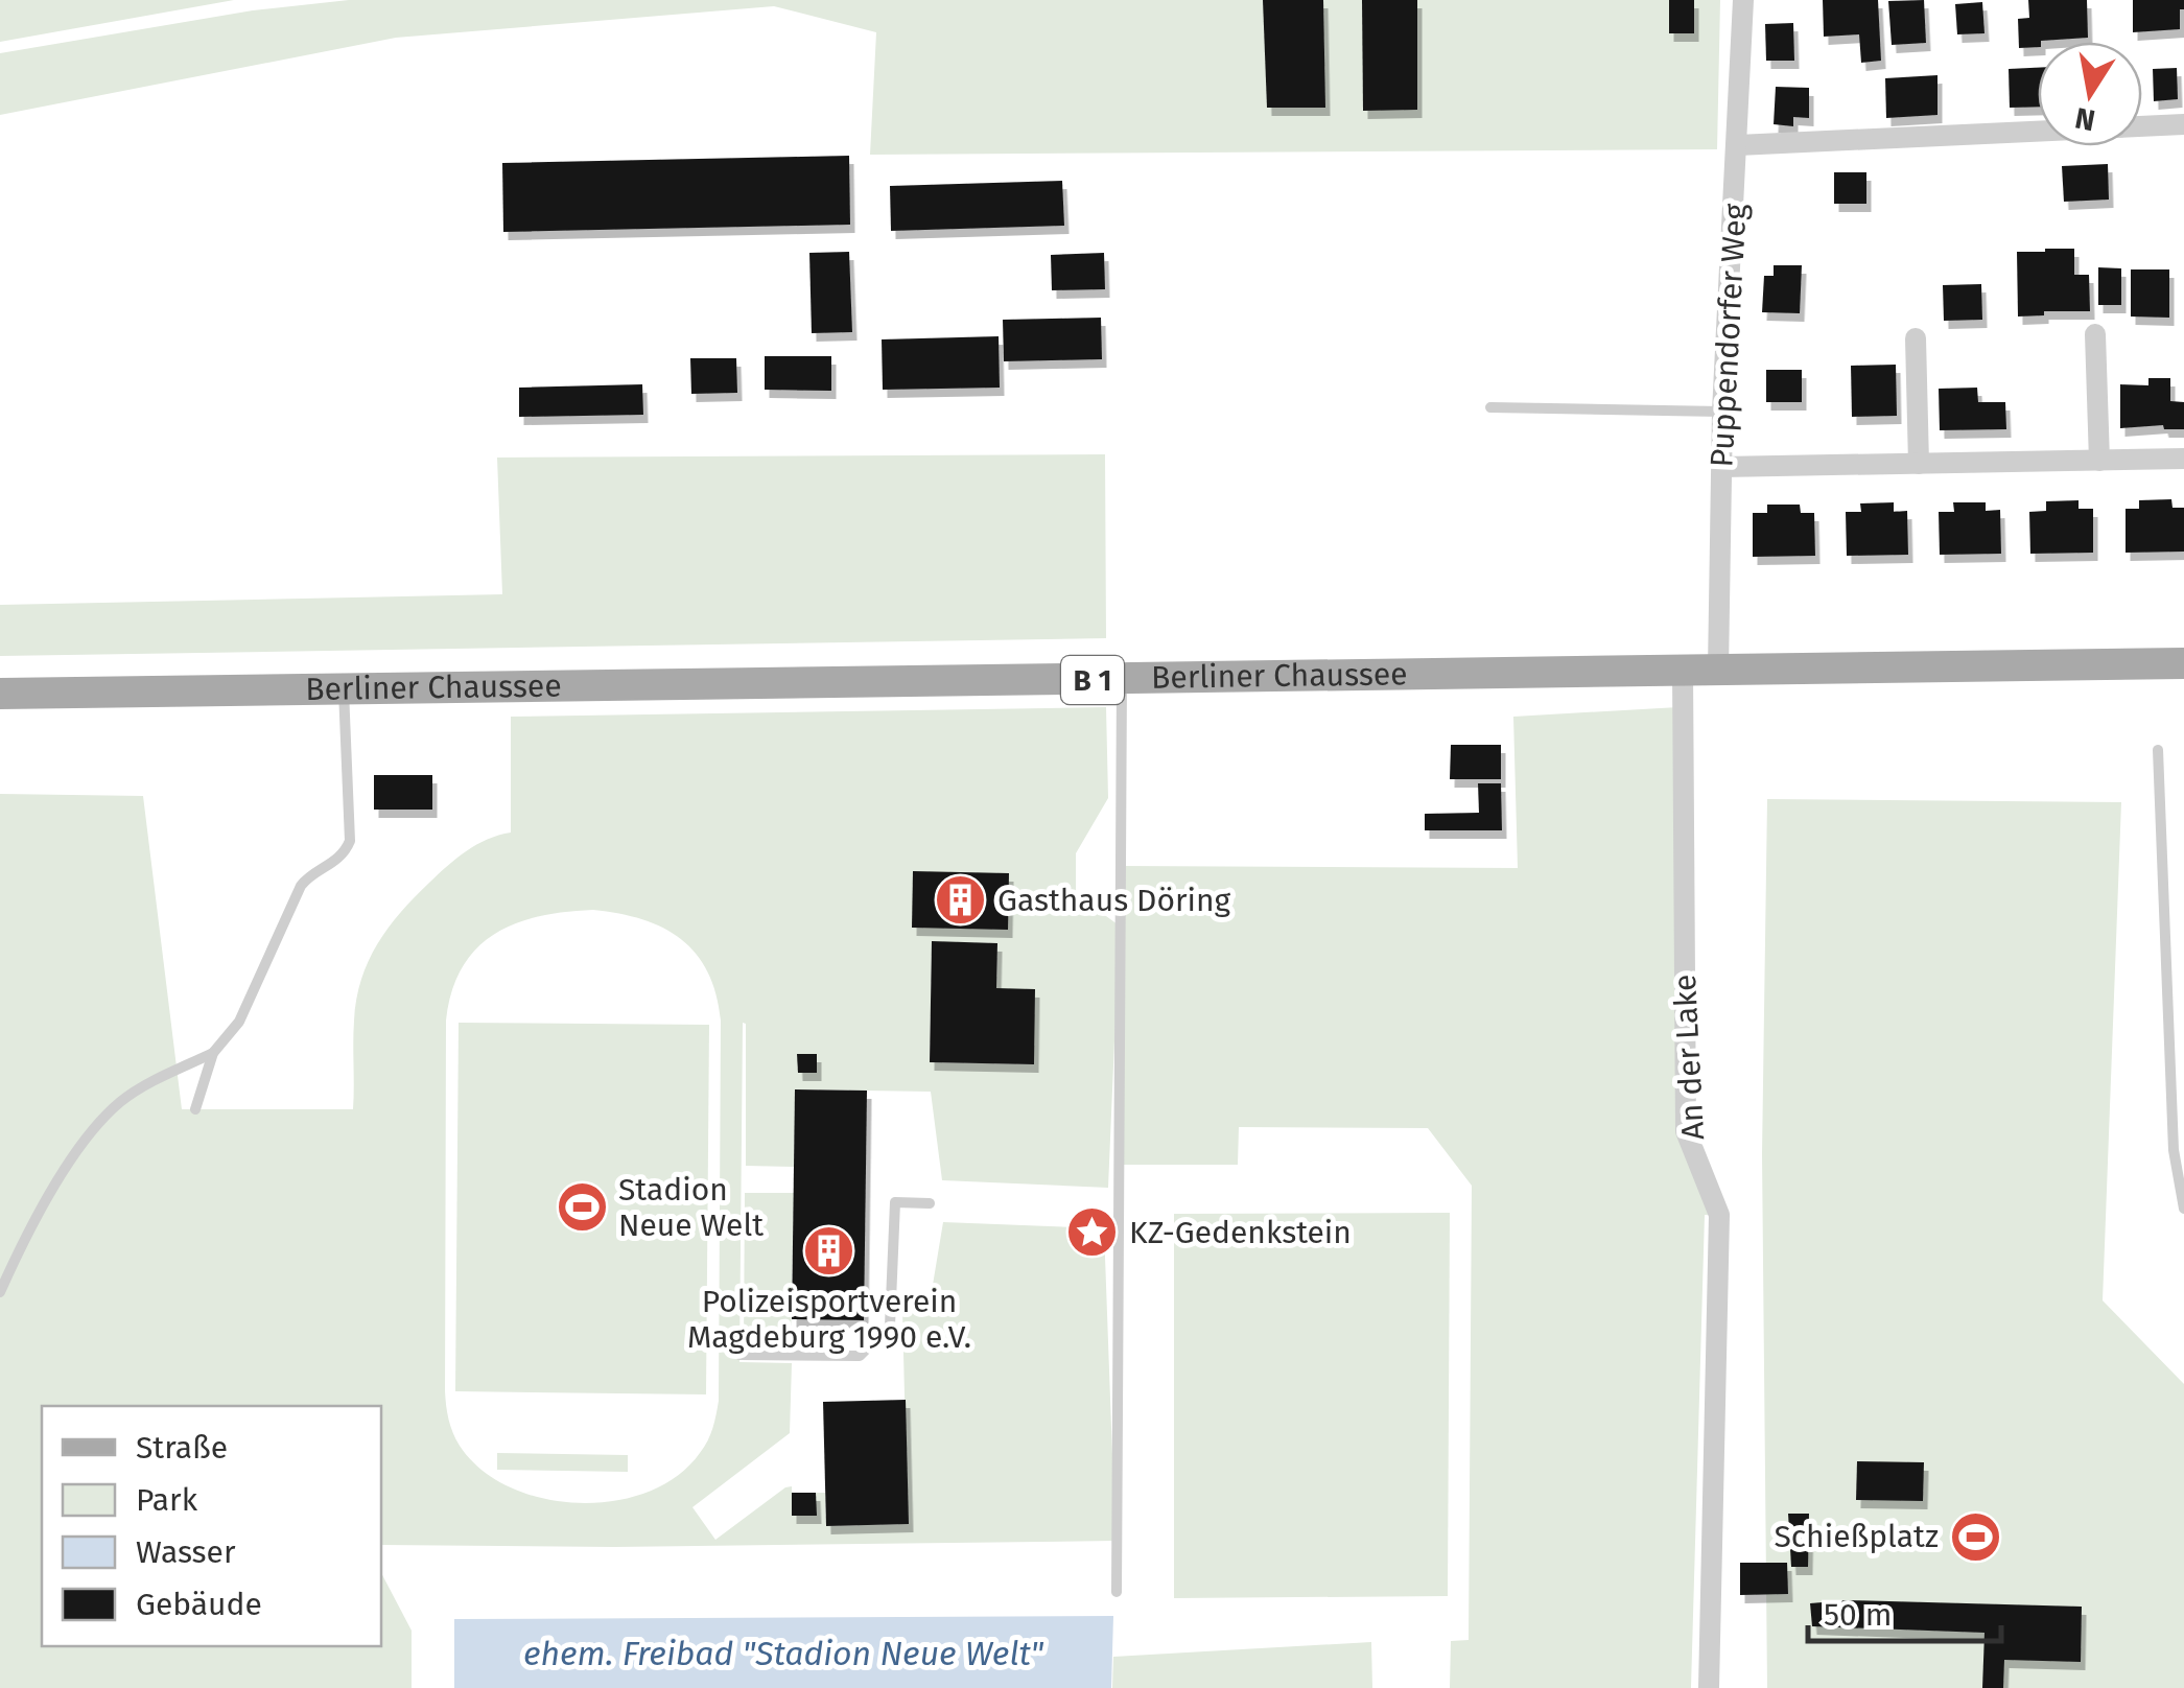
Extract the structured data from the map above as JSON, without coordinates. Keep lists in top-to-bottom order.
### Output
{
  "streets": {
    "main road": ["Berliner Chaussee", "B 1"],
    "street": ["Puppendorfer Weg", "An der Lake"]
  },
  "crossings": [
    ["Puppendorfer Weg", "Berliner Chaussee"],
    ["Berliner Chaussee", "An der Lake"]
  ],
  "water": ["ehem. Freibad \"Stadion Neue Welt\""],
  "places": {
    "building": ["Gasthaus Döring", "Polizeisportverein Magdeburg 1990 e.V."],
    "sports": ["Stadion Neue Welt", "Schießplatz"],
    "place": ["KZ-Gedenkstein"]
  },
  "legend": [
    "Straße",
    "Park",
    "Wasser",
    "Gebäude"
  ],
  "scale_bar": "50 m",
  "north": "bottom"
}
